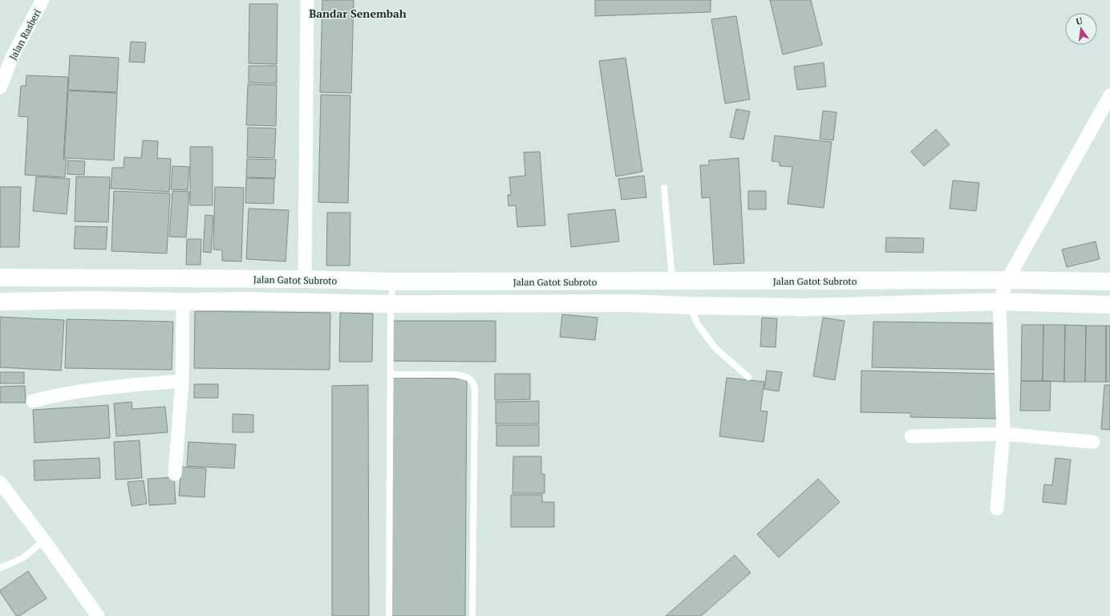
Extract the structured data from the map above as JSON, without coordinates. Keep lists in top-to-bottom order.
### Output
{
  "streets": {
    "main road": ["Jalan Gatot Subroto"],
    "street": ["Jalan Rasberi"]
  },
  "districts": ["Bandar Senembah"],
  "north": "top"
}
